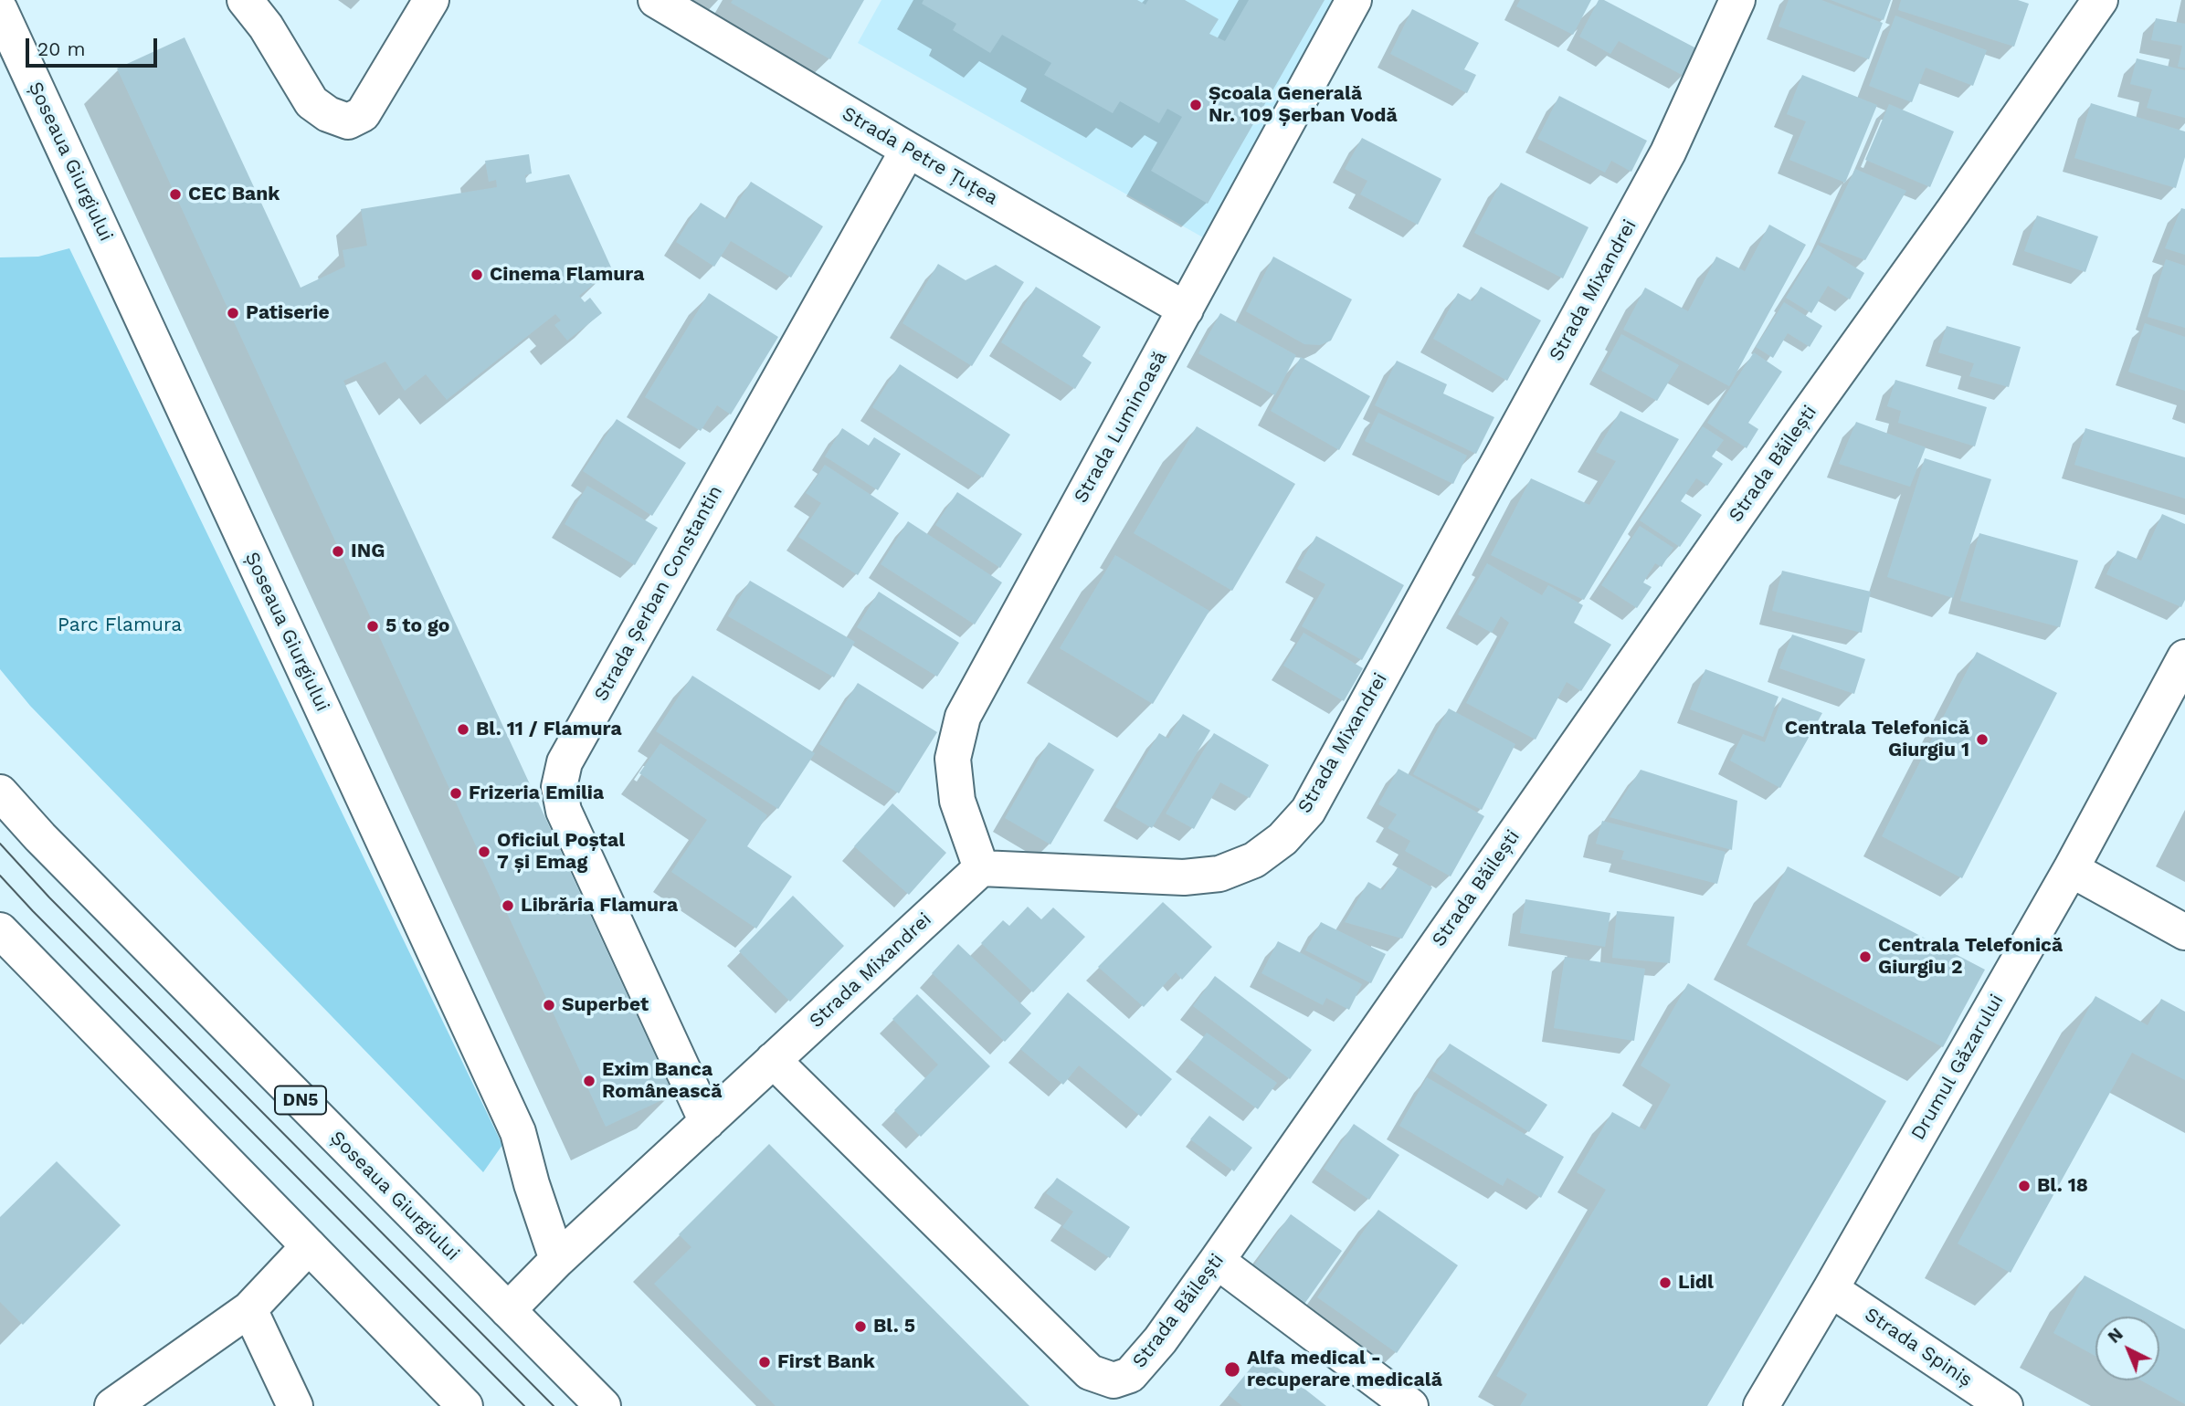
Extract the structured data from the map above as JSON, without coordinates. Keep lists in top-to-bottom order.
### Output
{
  "streets": {
    "street": [
      "Strada Petre Țuțea",
      "Șoseaua Giurgiului",
      "Strada Mixandrei",
      "Strada Luminoasă",
      "Strada Băilești",
      "Strada Șerban Constantin",
      "Drumul Găzarului",
      "DN5",
      "Strada Spiniș"
    ]
  },
  "crossings": [
    ["Strada Petre Țuțea", "Strada Luminoasă"],
    ["Strada Petre Țuțea", "Strada Șerban Constantin"],
    ["Șoseaua Giurgiului", "Strada Mixandrei"],
    ["Strada Mixandrei", "Strada Luminoasă"],
    ["Strada Mixandrei", "Strada Băilești"],
    ["Strada Mixandrei", "Strada Șerban Constantin"],
    ["Drumul Găzarului", "Strada Spiniș"]
  ],
  "parks": ["Parc Flamura"],
  "places": [
    "Școala Generală Nr. 109 Șerban Vodă",
    "CEC Bank",
    "Cinema Flamura",
    "Patiserie",
    "ING",
    "5 to go",
    "Bl. 11 / Flamura",
    "Centrala Telefonică Giurgiu 1",
    "Frizeria Emilia",
    "Oficiul Poștal 7 și Emag",
    "Librăria Flamura",
    "Centrala Telefonică Giurgiu 2",
    "Superbet",
    "Exim Banca Românească",
    "Bl. 18",
    "Lidl",
    "Bl. 5",
    "First Bank",
    "Alfa medical - recuperare medicală"
  ],
  "scale_bar": "20 m",
  "north": "top left"
}
